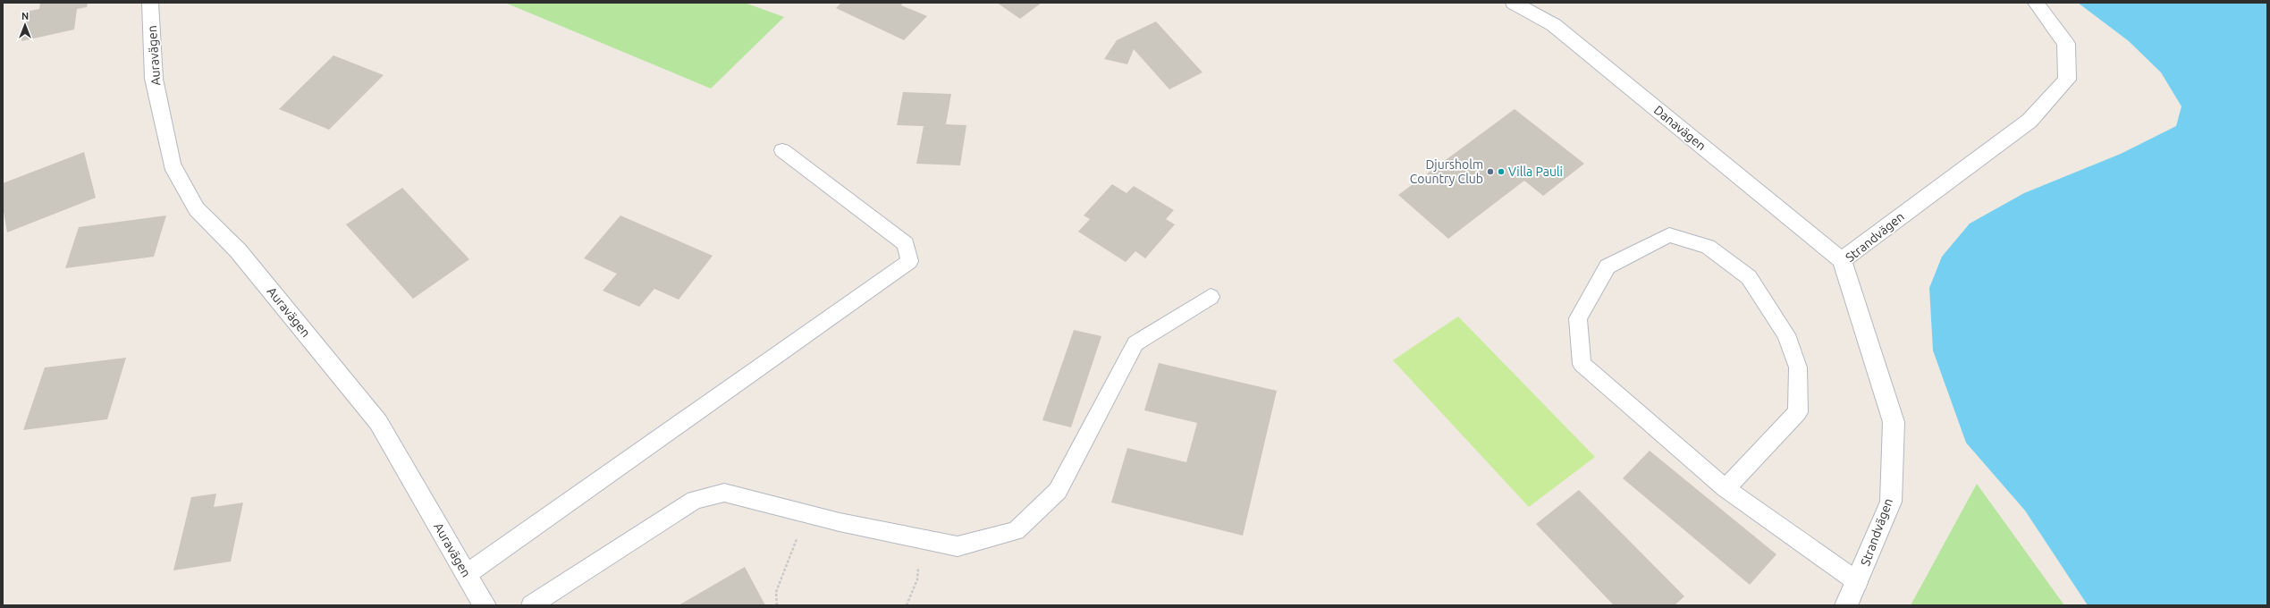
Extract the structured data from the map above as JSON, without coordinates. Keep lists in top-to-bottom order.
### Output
{
  "streets": {
    "street": ["Auravägen", "Danavägen", "Strandvägen"]
  },
  "crossings": [
    ["Danavägen", "Strandvägen"]
  ],
  "places": ["Djursholm Country Club", "Villa Pauli"],
  "north": "top"
}
